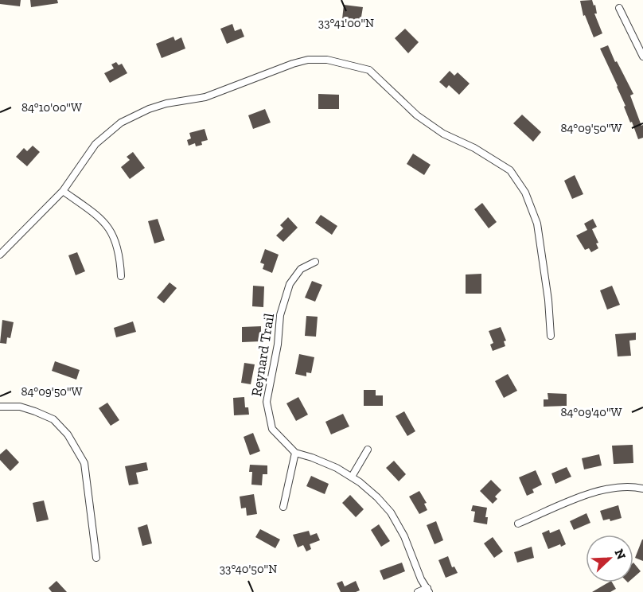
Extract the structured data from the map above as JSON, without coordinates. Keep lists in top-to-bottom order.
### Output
{
  "streets": {
    "street": ["Reynard Trail"]
  },
  "north": "top right",
  "coordinates": [
    "33°41'00\"N",
    "84°10'00\"W",
    "84°09'50\"W",
    "84°09'40\"W",
    "33°40'50\"N"
  ]
}
